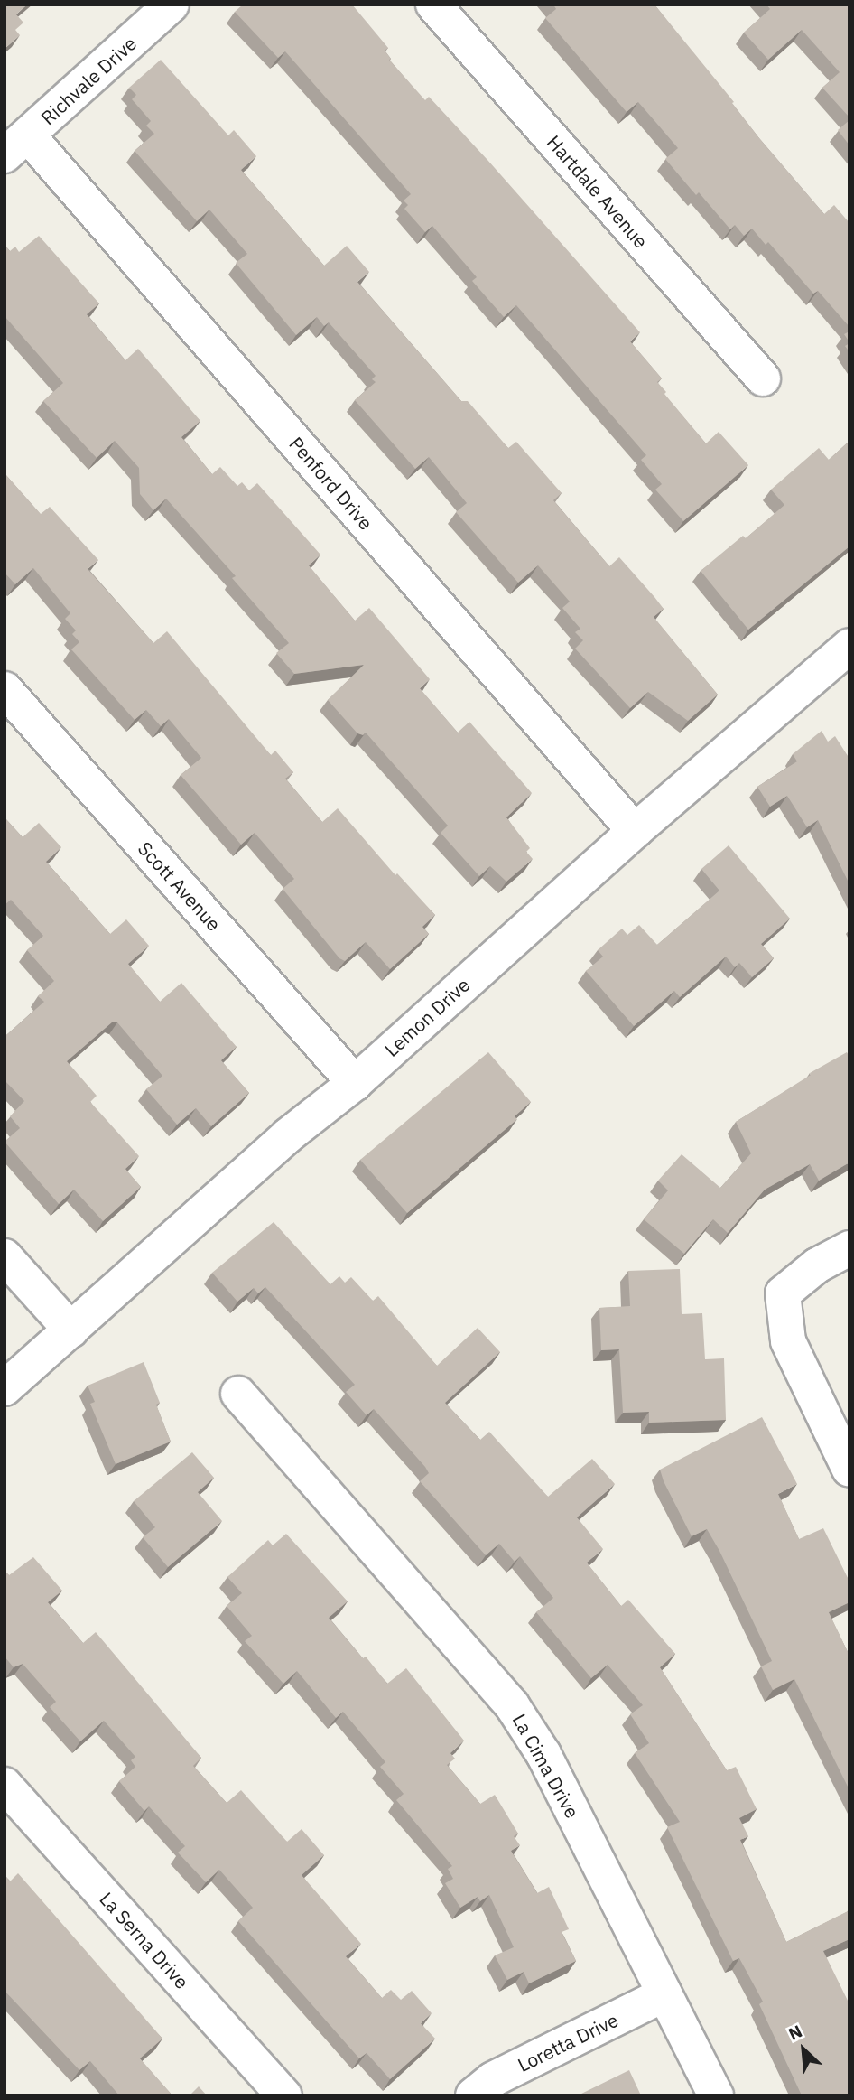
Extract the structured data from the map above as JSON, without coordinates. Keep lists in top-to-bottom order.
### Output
{
  "streets": {
    "street": [
      "Richvale Drive",
      "Hartdale Avenue",
      "Penford Drive",
      "Scott Avenue",
      "Lemon Drive",
      "La Cima Drive",
      "La Serna Drive",
      "Loretta Drive"
    ]
  },
  "crossings": [
    ["Richvale Drive", "Penford Drive"],
    ["Penford Drive", "Lemon Drive"],
    ["Scott Avenue", "Lemon Drive"],
    ["La Cima Drive", "Loretta Drive"]
  ],
  "north": "top left"
}
